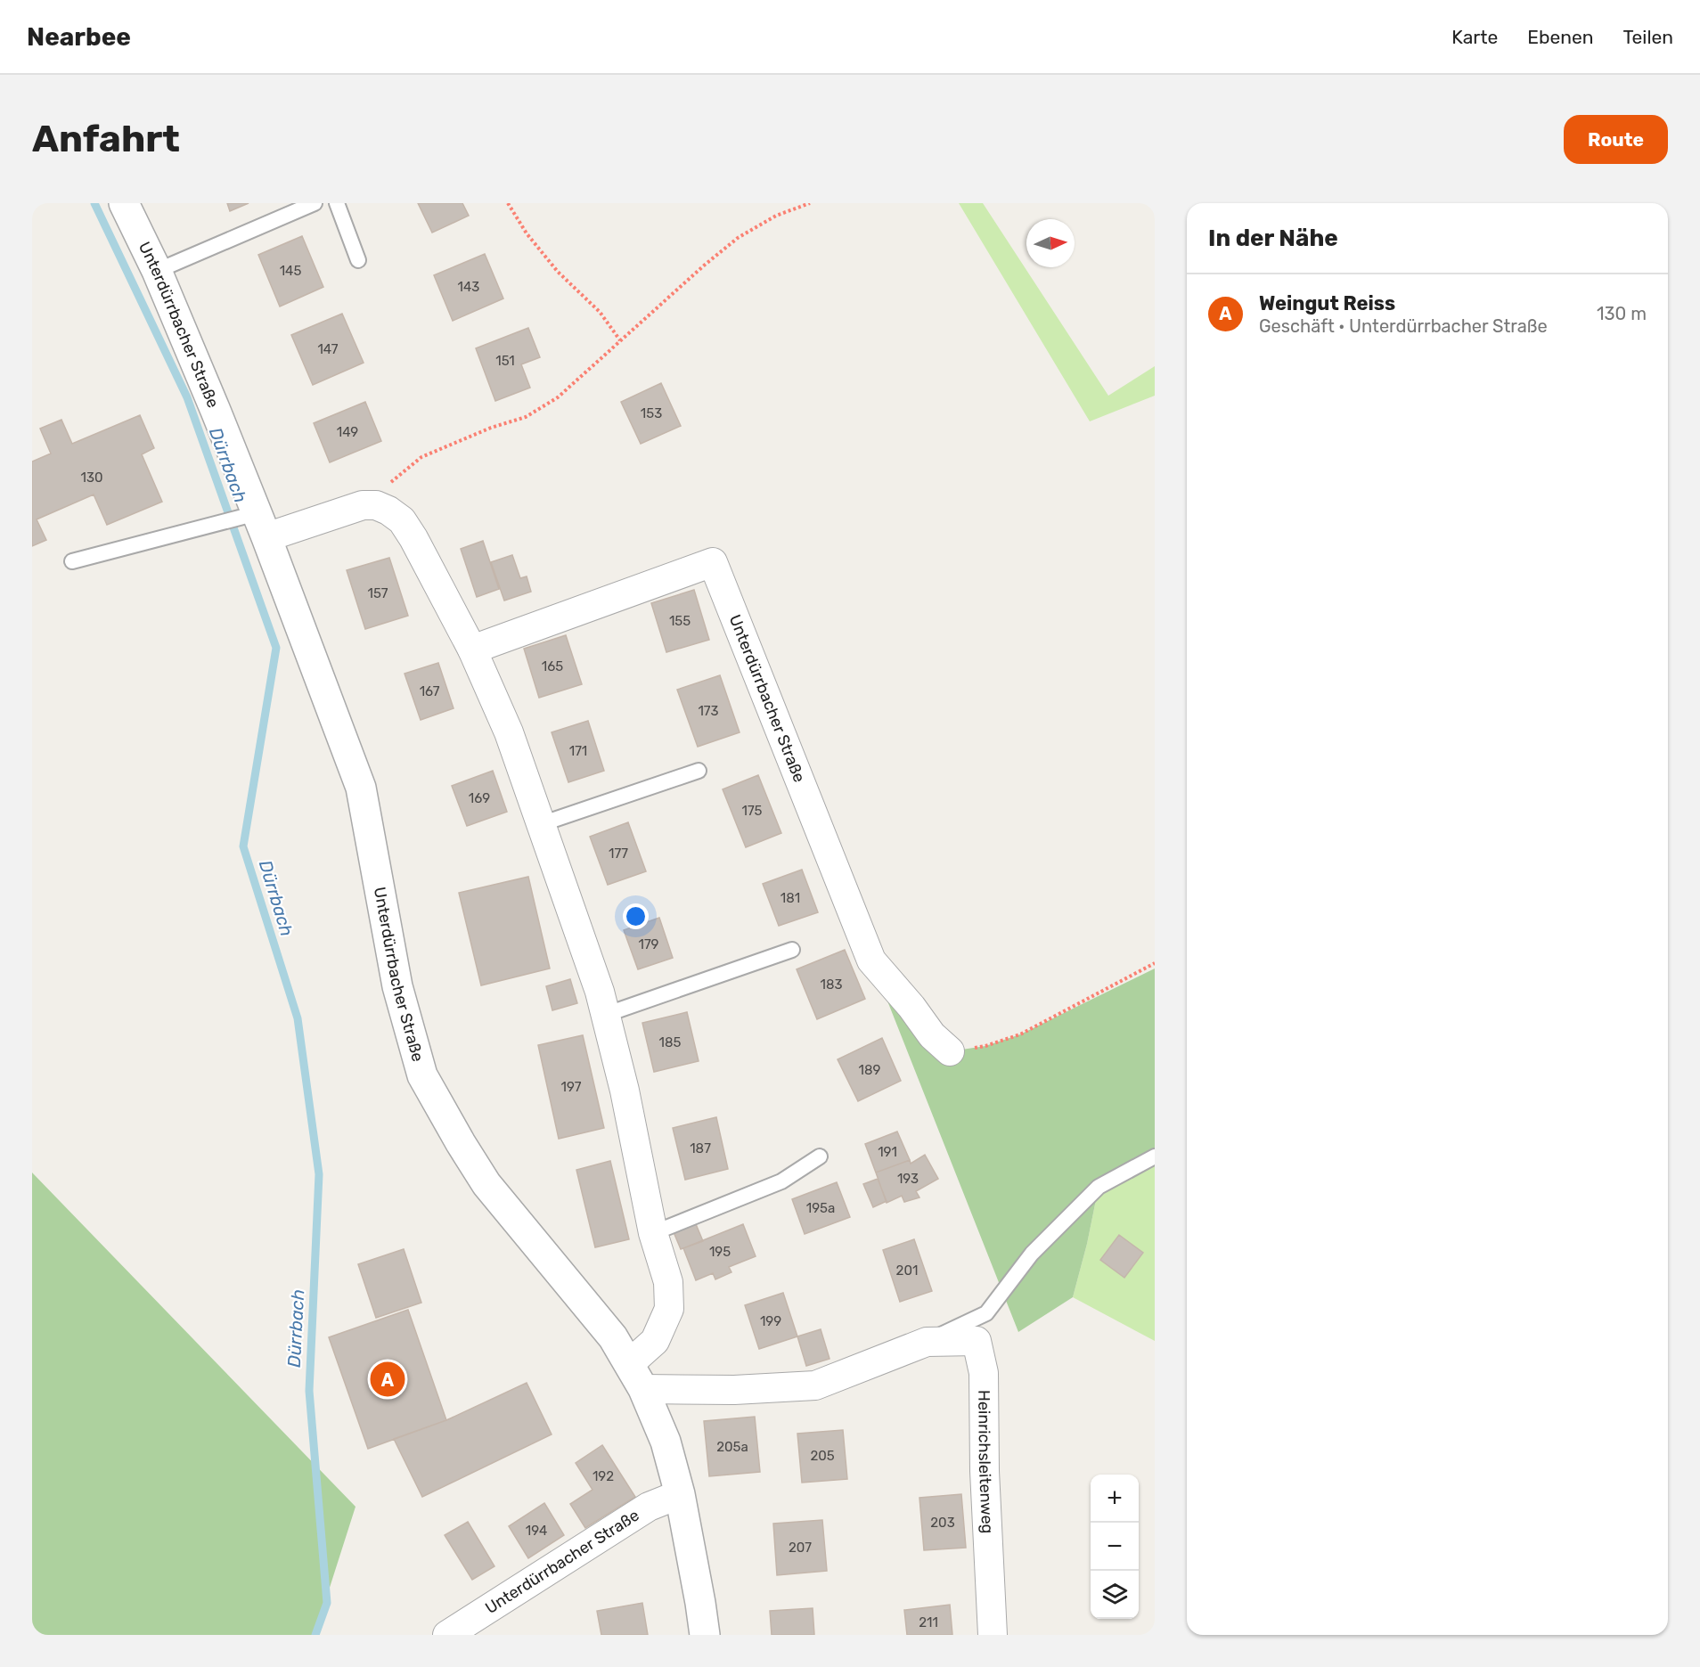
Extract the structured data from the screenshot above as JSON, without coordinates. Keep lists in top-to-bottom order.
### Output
{
  "streets": {
    "street": ["Unterdürrbacher Straße", "Heinrichsleitenweg"]
  },
  "crossings": [
    ["Unterdürrbacher Straße", "Heinrichsleitenweg"]
  ],
  "water": ["Dürrbach"],
  "house_numbers": [
    "145",
    "143",
    "147",
    "151",
    "153",
    "149",
    "130",
    "157",
    "155",
    "165",
    "167",
    "173",
    "171",
    "169",
    "175",
    "177",
    "181",
    "179",
    "183",
    "185",
    "189",
    "197",
    "187",
    "191",
    "193",
    "195a",
    "195",
    "201",
    "199",
    "205a",
    "205",
    "192",
    "203",
    "194",
    "207",
    "211"
  ],
  "north": "right",
  "page": {
    "header": "Nearbee",
    "nav": ["Karte", "Ebenen", "Teilen"],
    "buttons": "Route",
    "title": "Anfahrt",
    "heading": "In der Nähe",
    "list": [
      {
        "mark": "A",
        "name": "Weingut Reiss",
        "note": "Geschäft · Unterdürrbacher Straße",
        "value": "130 m"
      }
    ],
    "pins": "A",
    "map_buttons": ["+", "−"]
  }
}
